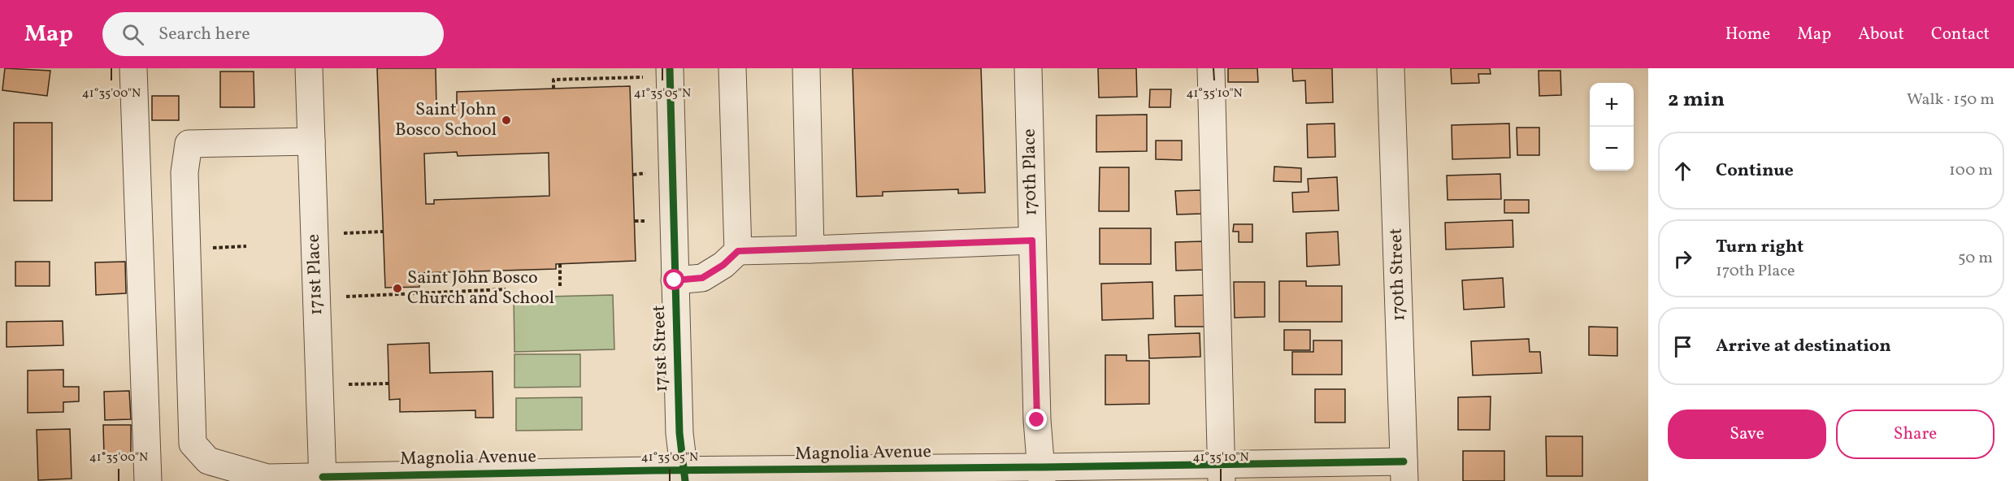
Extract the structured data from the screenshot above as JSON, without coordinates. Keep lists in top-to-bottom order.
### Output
{
  "streets": {
    "street": [
      "170th Place",
      "171st Place",
      "170th Street",
      "171st Street",
      "Magnolia Avenue"
    ]
  },
  "crossings": [
    ["170th Place", "Magnolia Avenue"],
    ["171st Place", "Magnolia Avenue"],
    ["170th Street", "Magnolia Avenue"],
    ["171st Street", "Magnolia Avenue"]
  ],
  "places": ["Saint John Bosco School", "Saint John Bosco Church and School"],
  "page": {
    "header": "Map",
    "search": "Search here",
    "nav": [
      "Home",
      "Map",
      "About",
      "Contact"
    ],
    "heading": ["2 min", "Walk · 150 m"],
    "map_buttons": ["+", "−"],
    "list": [
      ["Continue", "100 m"],
      ["Turn right", "170th Place", "50 m"],
      "Arrive at destination"
    ],
    "buttons": ["Save", "Share"]
  },
  "coordinates": ["41°35'00\"N", "41°35'05\"N", "41°35'10\"N"]
}
